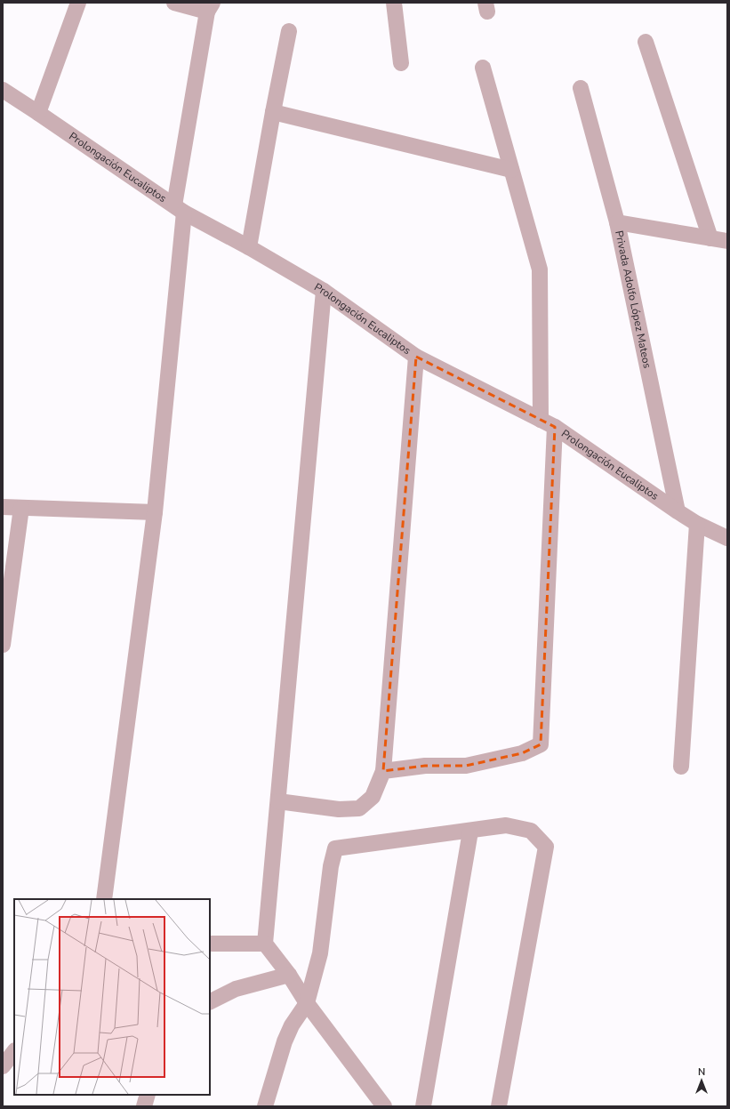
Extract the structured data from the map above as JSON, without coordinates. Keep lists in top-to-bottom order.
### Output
{
  "streets": {
    "street": ["Prolongación Eucaliptos", "Privada Adolfo López Mateos"]
  },
  "crossings": [
    ["Prolongación Eucaliptos", "Privada Adolfo López Mateos"]
  ],
  "north": "top"
}
